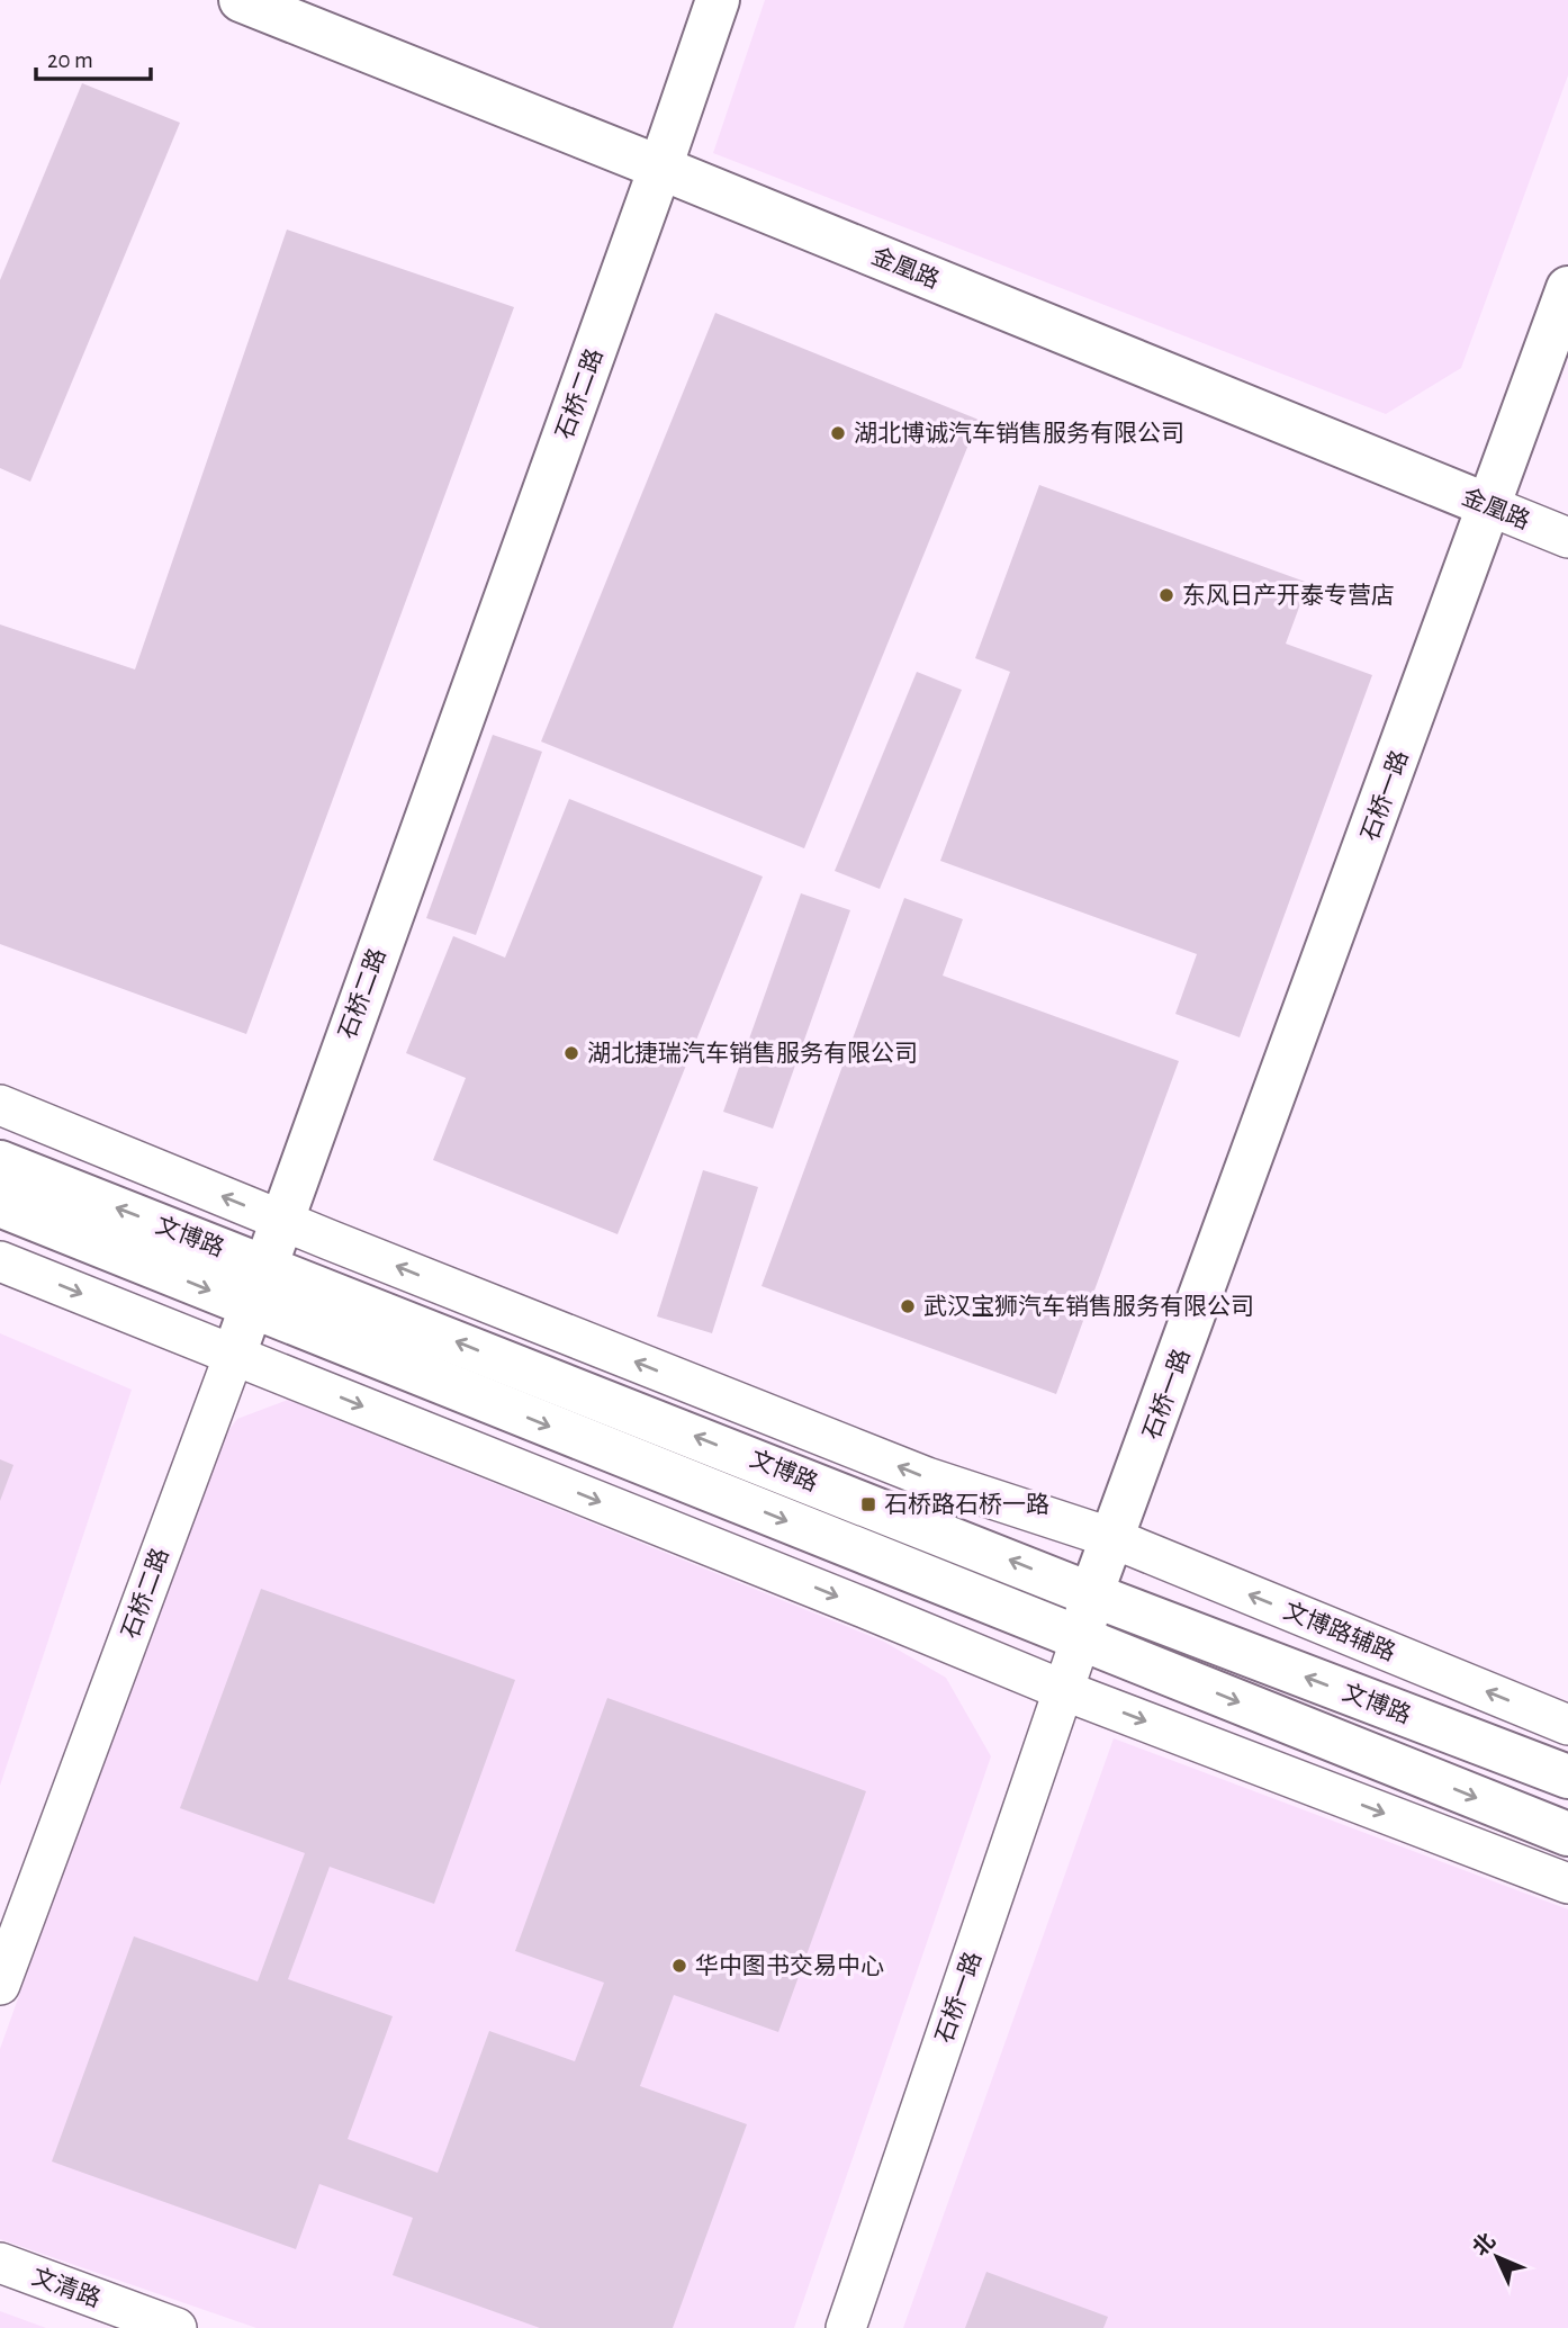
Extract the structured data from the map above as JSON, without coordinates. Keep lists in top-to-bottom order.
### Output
{
  "streets": {
    "street": [
      "金凰路",
      "石桥二路",
      "石桥一路",
      "文博路",
      "文博路辅路",
      "文清路"
    ]
  },
  "crossings": [
    ["金凰路", "石桥二路"],
    ["金凰路", "石桥一路"],
    ["石桥二路", "文博路"],
    ["石桥二路", "文博路辅路"],
    ["石桥一路", "文博路"],
    ["石桥一路", "文博路辅路"]
  ],
  "places": {
    "other": [
      "湖北博诚汽车销售服务有限公司",
      "东风日产开泰专营店",
      "湖北捷瑞汽车销售服务有限公司",
      "武汉宝狮汽车销售服务有限公司",
      "华中图书交易中心"
    ],
    "transit": ["石桥路石桥一路"]
  },
  "scale_bar": "20 m",
  "north": "top left"
}
